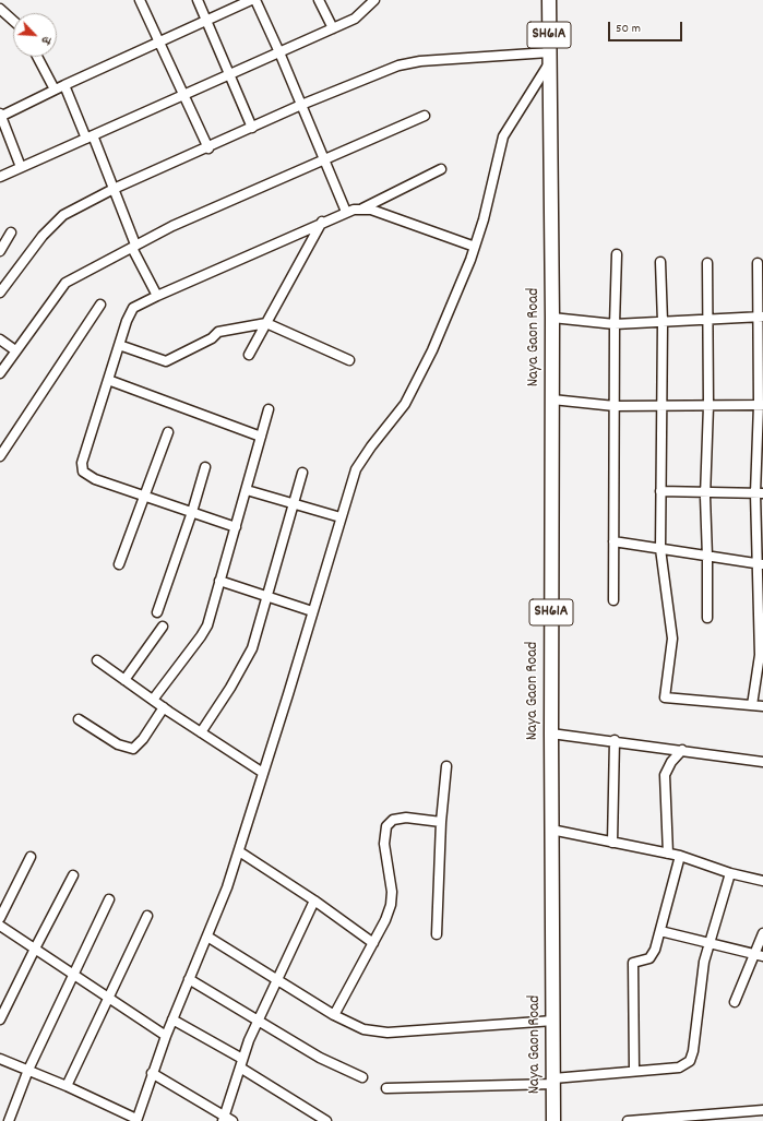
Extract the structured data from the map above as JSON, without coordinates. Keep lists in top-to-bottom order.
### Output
{
  "streets": {
    "main road": ["SH61A", "Naya Gaon Road"]
  },
  "crossings": [
    ["SH61A", "Naya Gaon Road"]
  ],
  "scale_bar": "50 m",
  "north": "bottom right"
}
